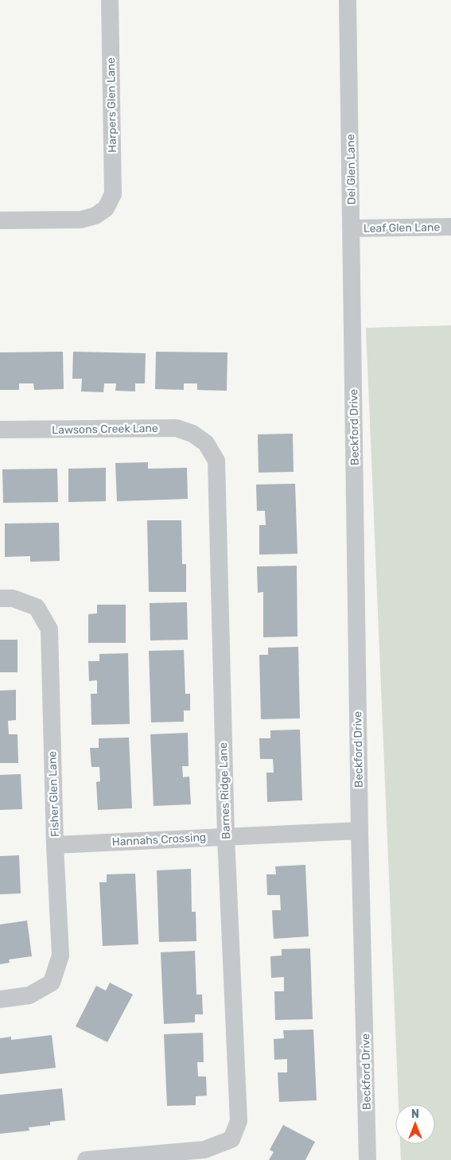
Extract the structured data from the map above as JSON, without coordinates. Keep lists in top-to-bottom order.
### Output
{
  "streets": {
    "street": [
      "Harpers Glen Lane",
      "Del Glen Lane",
      "Leaf Glen Lane",
      "Beckford Drive",
      "Lawsons Creek Lane",
      "Barnes Ridge Lane",
      "Fisher Glen Lane",
      "Hannahs Crossing"
    ]
  },
  "crossings": [
    ["Del Glen Lane", "Leaf Glen Lane"],
    ["Del Glen Lane", "Beckford Drive"],
    ["Beckford Drive", "Hannahs Crossing"],
    ["Lawsons Creek Lane", "Barnes Ridge Lane"],
    ["Barnes Ridge Lane", "Hannahs Crossing"],
    ["Fisher Glen Lane", "Hannahs Crossing"]
  ],
  "north": "top"
}
